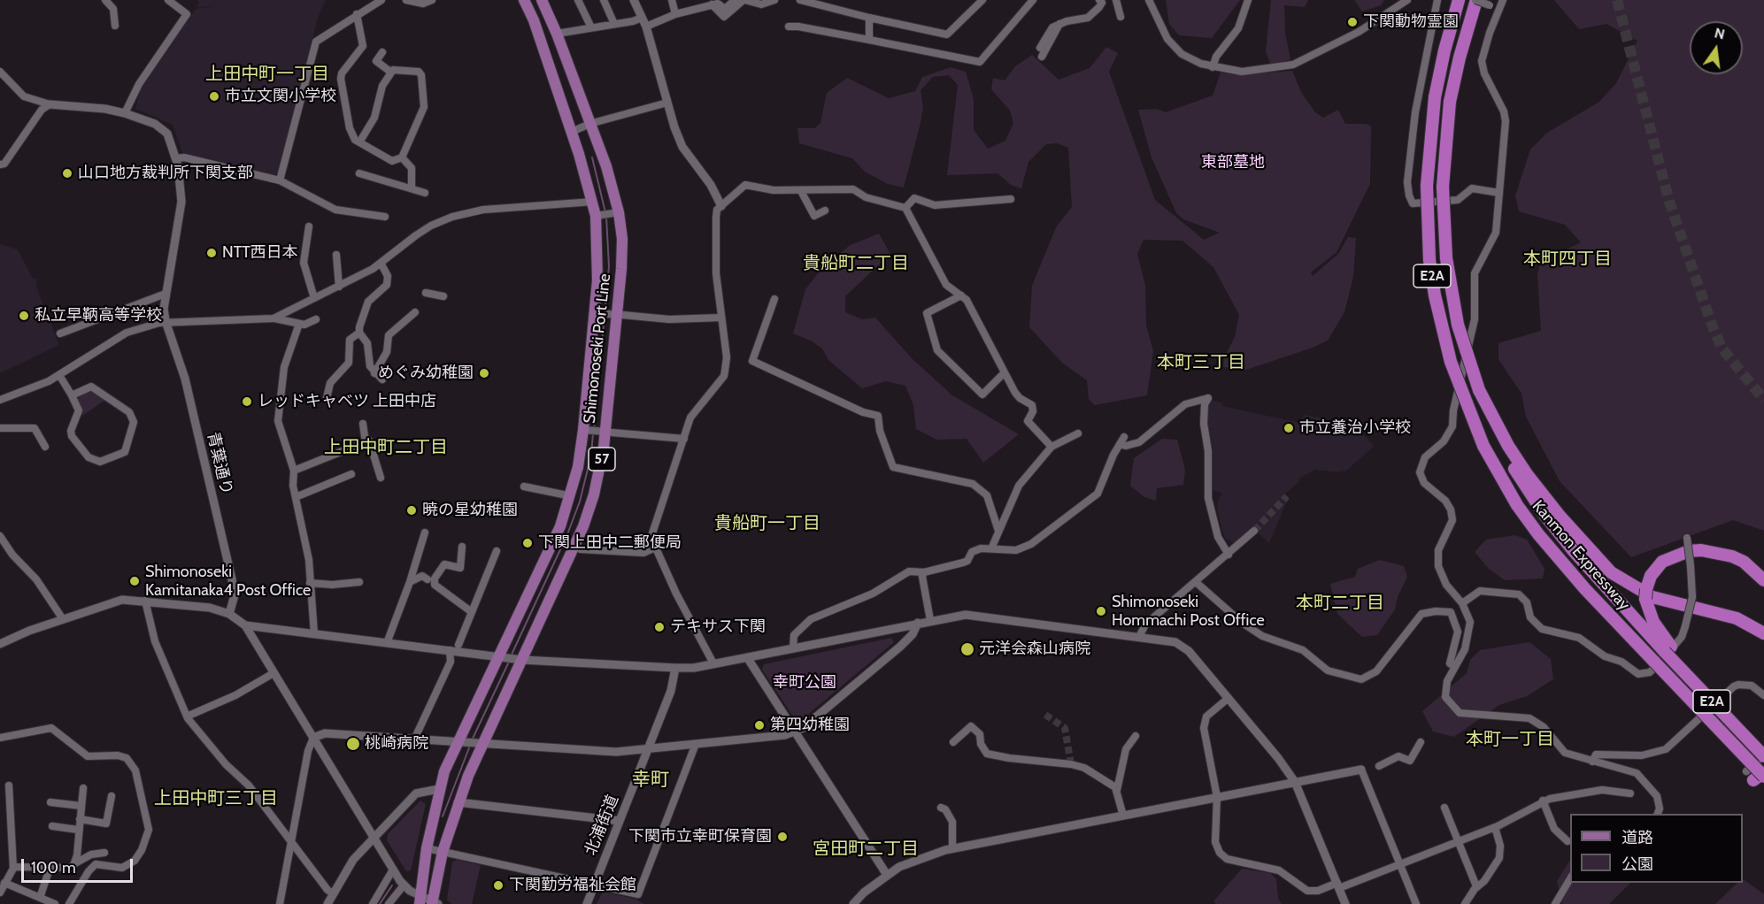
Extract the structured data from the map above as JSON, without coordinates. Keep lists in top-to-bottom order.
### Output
{
  "streets": {
    "highway": ["E2A", "Kanmon Expressway"],
    "main road": ["Shimonoseki Port Line", "57"],
    "street": ["青葉通り", "北浦街道"]
  },
  "crossings": [
    ["E2A", "Kanmon Expressway"]
  ],
  "districts": [
    "上田中町一丁目",
    "本町四丁目",
    "貴船町二丁目",
    "本町三丁目",
    "上田中町二丁目",
    "貴船町一丁目",
    "本町二丁目",
    "本町一丁目",
    "幸町",
    "上田中町三丁目",
    "宮田町二丁目"
  ],
  "parks": ["東部墓地", "幸町公園"],
  "places": [
    "下関動物霊園",
    "市立文関小学校",
    "山口地方裁判所下関支部",
    "NTT西日本",
    "私立早鞆高等学校",
    "めぐみ幼稚園",
    "レッドキャベツ 上田中店",
    "市立養治小学校",
    "暁の星幼稚園",
    "下関上田中二郵便局",
    "Shimonoseki Kamitanaka4 Post Office",
    "Shimonoseki Hommachi Post Office",
    "テキサス下関",
    "元洋会森山病院",
    "第四幼稚園",
    "桃崎病院",
    "下関市立幸町保育園",
    "下関勤労福祉会館"
  ],
  "legend": ["道路", "公園"],
  "scale_bar": "100 m",
  "north": "top"
}
